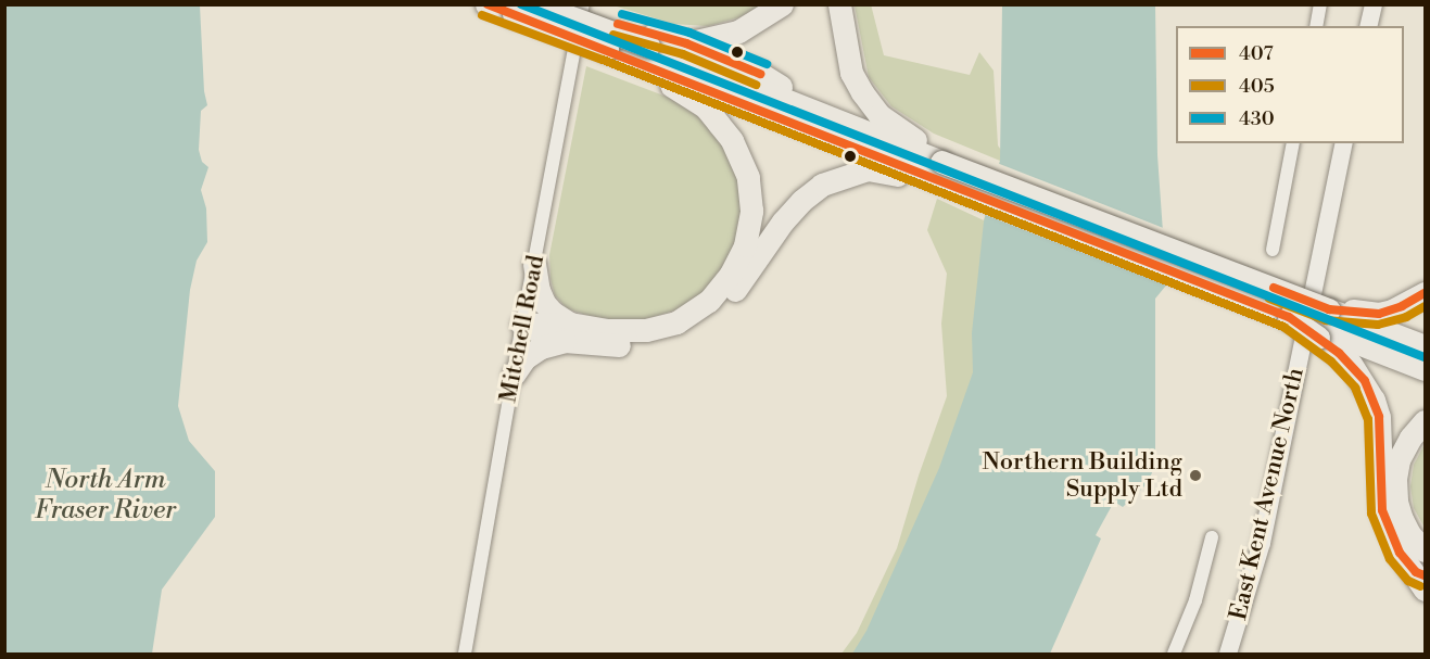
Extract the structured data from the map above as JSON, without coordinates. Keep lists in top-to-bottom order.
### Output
{
  "streets": {
    "street": ["Mitchell Road", "East Kent Avenue North"]
  },
  "water": ["North Arm Fraser River"],
  "places": ["Northern Building Supply Ltd"],
  "lines": ["transit line 407", "transit line 430", "transit line 405"],
  "legend": ["407", "405", "430"]
}
